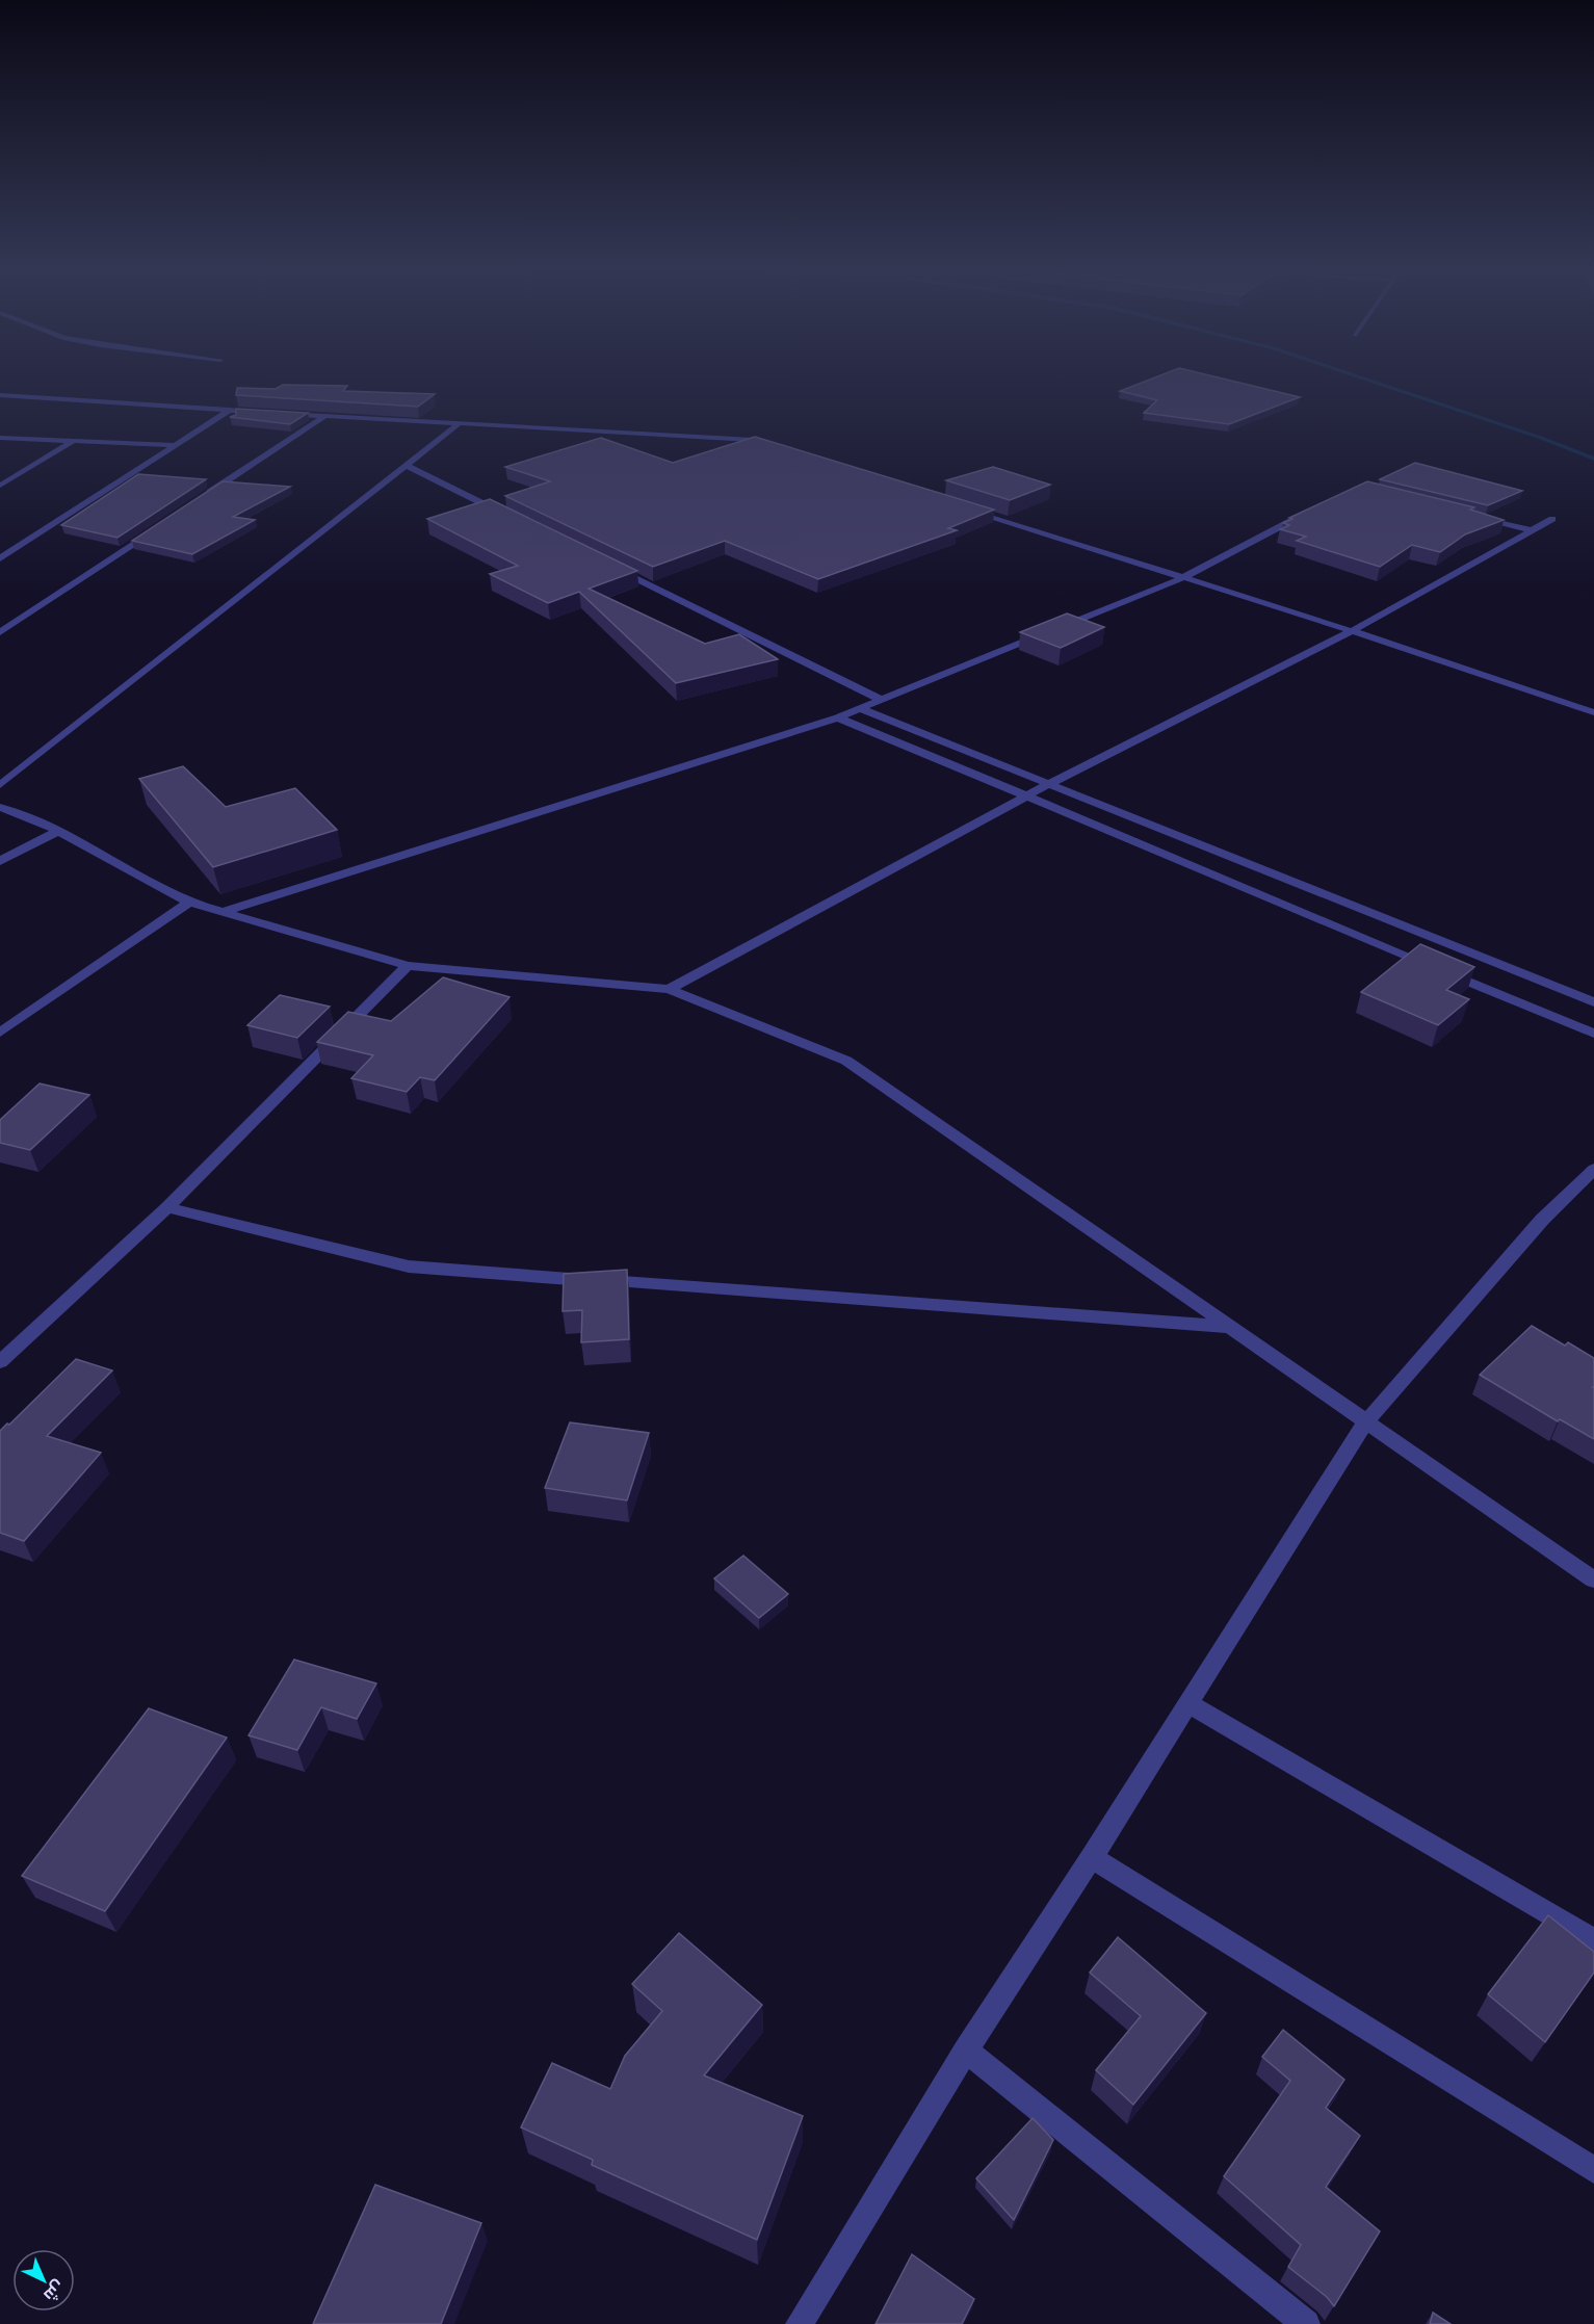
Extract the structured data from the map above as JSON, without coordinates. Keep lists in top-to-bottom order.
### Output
{
  "north": "bottom right"
}
